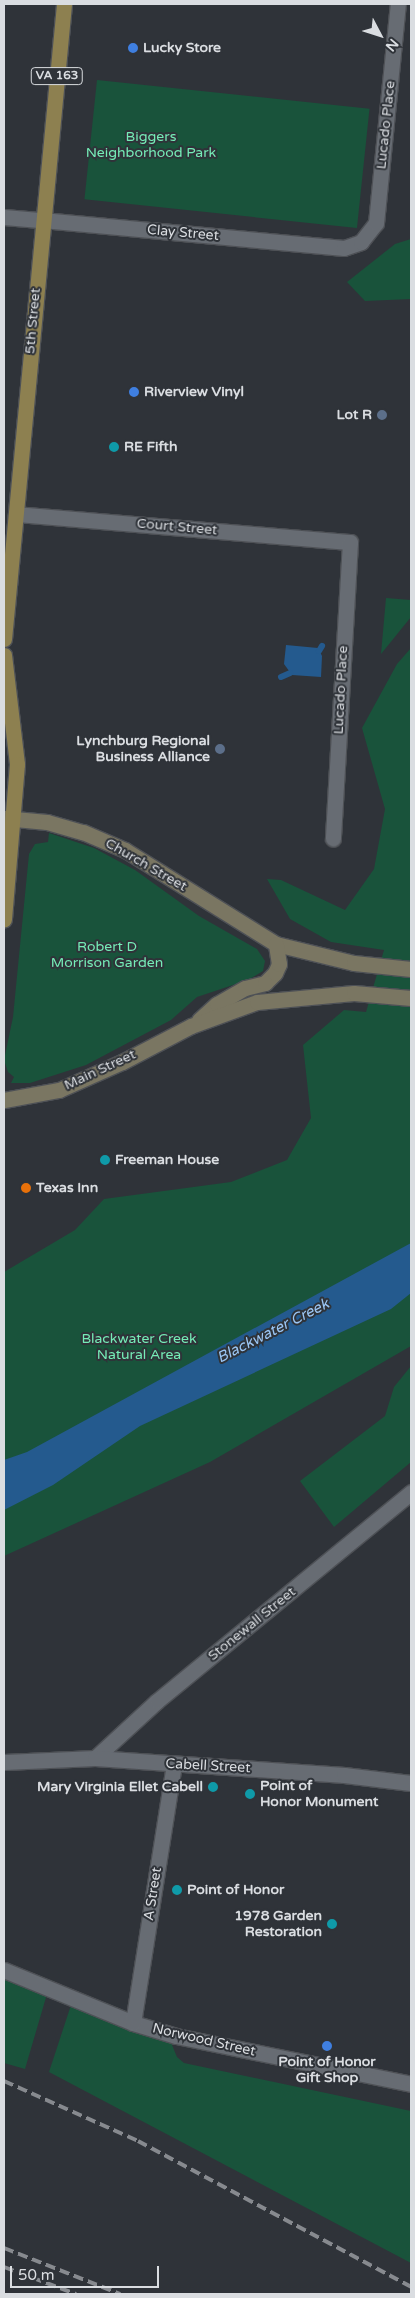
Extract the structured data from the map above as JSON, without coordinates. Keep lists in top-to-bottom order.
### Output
{
  "streets": {
    "main road": [
      "VA 163",
      "5th Street",
      "Church Street",
      "Main Street"
    ],
    "street": [
      "Lucado Place",
      "Clay Street",
      "Court Street",
      "Stonewall Street",
      "Cabell Street",
      "A Street",
      "Norwood Street"
    ]
  },
  "crossings": [
    ["Lucado Place", "Clay Street"],
    ["Lucado Place", "Court Street"],
    ["Clay Street", "5th Street"],
    ["5th Street", "Court Street"],
    ["Stonewall Street", "Cabell Street"],
    ["Cabell Street", "A Street"],
    ["A Street", "Norwood Street"]
  ],
  "water": ["Blackwater Creek"],
  "parks": ["Biggers Neighborhood Park", "Robert D Morrison Garden", "Blackwater Creek Natural Area"],
  "places": [
    "Lucky Store",
    "Riverview Vinyl",
    "Lot R",
    "RE Fifth",
    "Lynchburg Regional Business Alliance",
    "Freeman House",
    "Texas Inn",
    "Mary Virginia Ellet Cabell",
    "Point of Honor Monument",
    "Point of Honor",
    "1978 Garden Restoration",
    "Point of Honor Gift Shop"
  ],
  "scale_bar": "50 m",
  "north": "bottom right"
}
